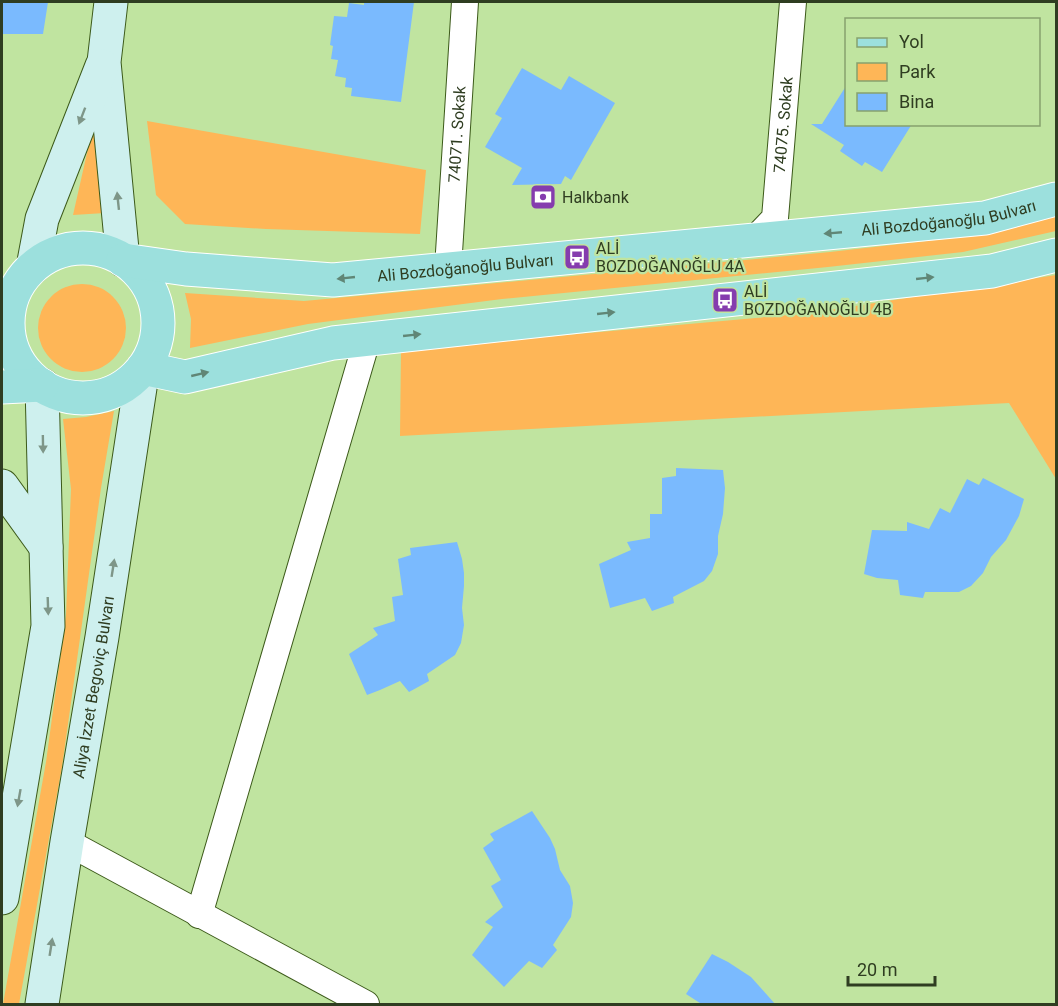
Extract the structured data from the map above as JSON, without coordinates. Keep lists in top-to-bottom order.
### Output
{
  "streets": {
    "main road": ["Ali Bozdoğanoğlu Bulvarı", "Aliya İzzet Begoviç Bulvarı"],
    "street": ["74075. Sokak", "74071. Sokak"]
  },
  "crossings": [
    ["74075. Sokak", "Ali Bozdoğanoğlu Bulvarı"],
    ["74071. Sokak", "Ali Bozdoğanoğlu Bulvarı"],
    ["Ali Bozdoğanoğlu Bulvarı", "Aliya İzzet Begoviç Bulvarı"]
  ],
  "places": {
    "bank": ["Halkbank"],
    "bus stop": ["ALİ BOZDOĞANOĞLU 4A", "ALİ BOZDOĞANOĞLU 4B"]
  },
  "legend": ["Yol", "Park", "Bina"],
  "scale_bar": "20 m"
}
